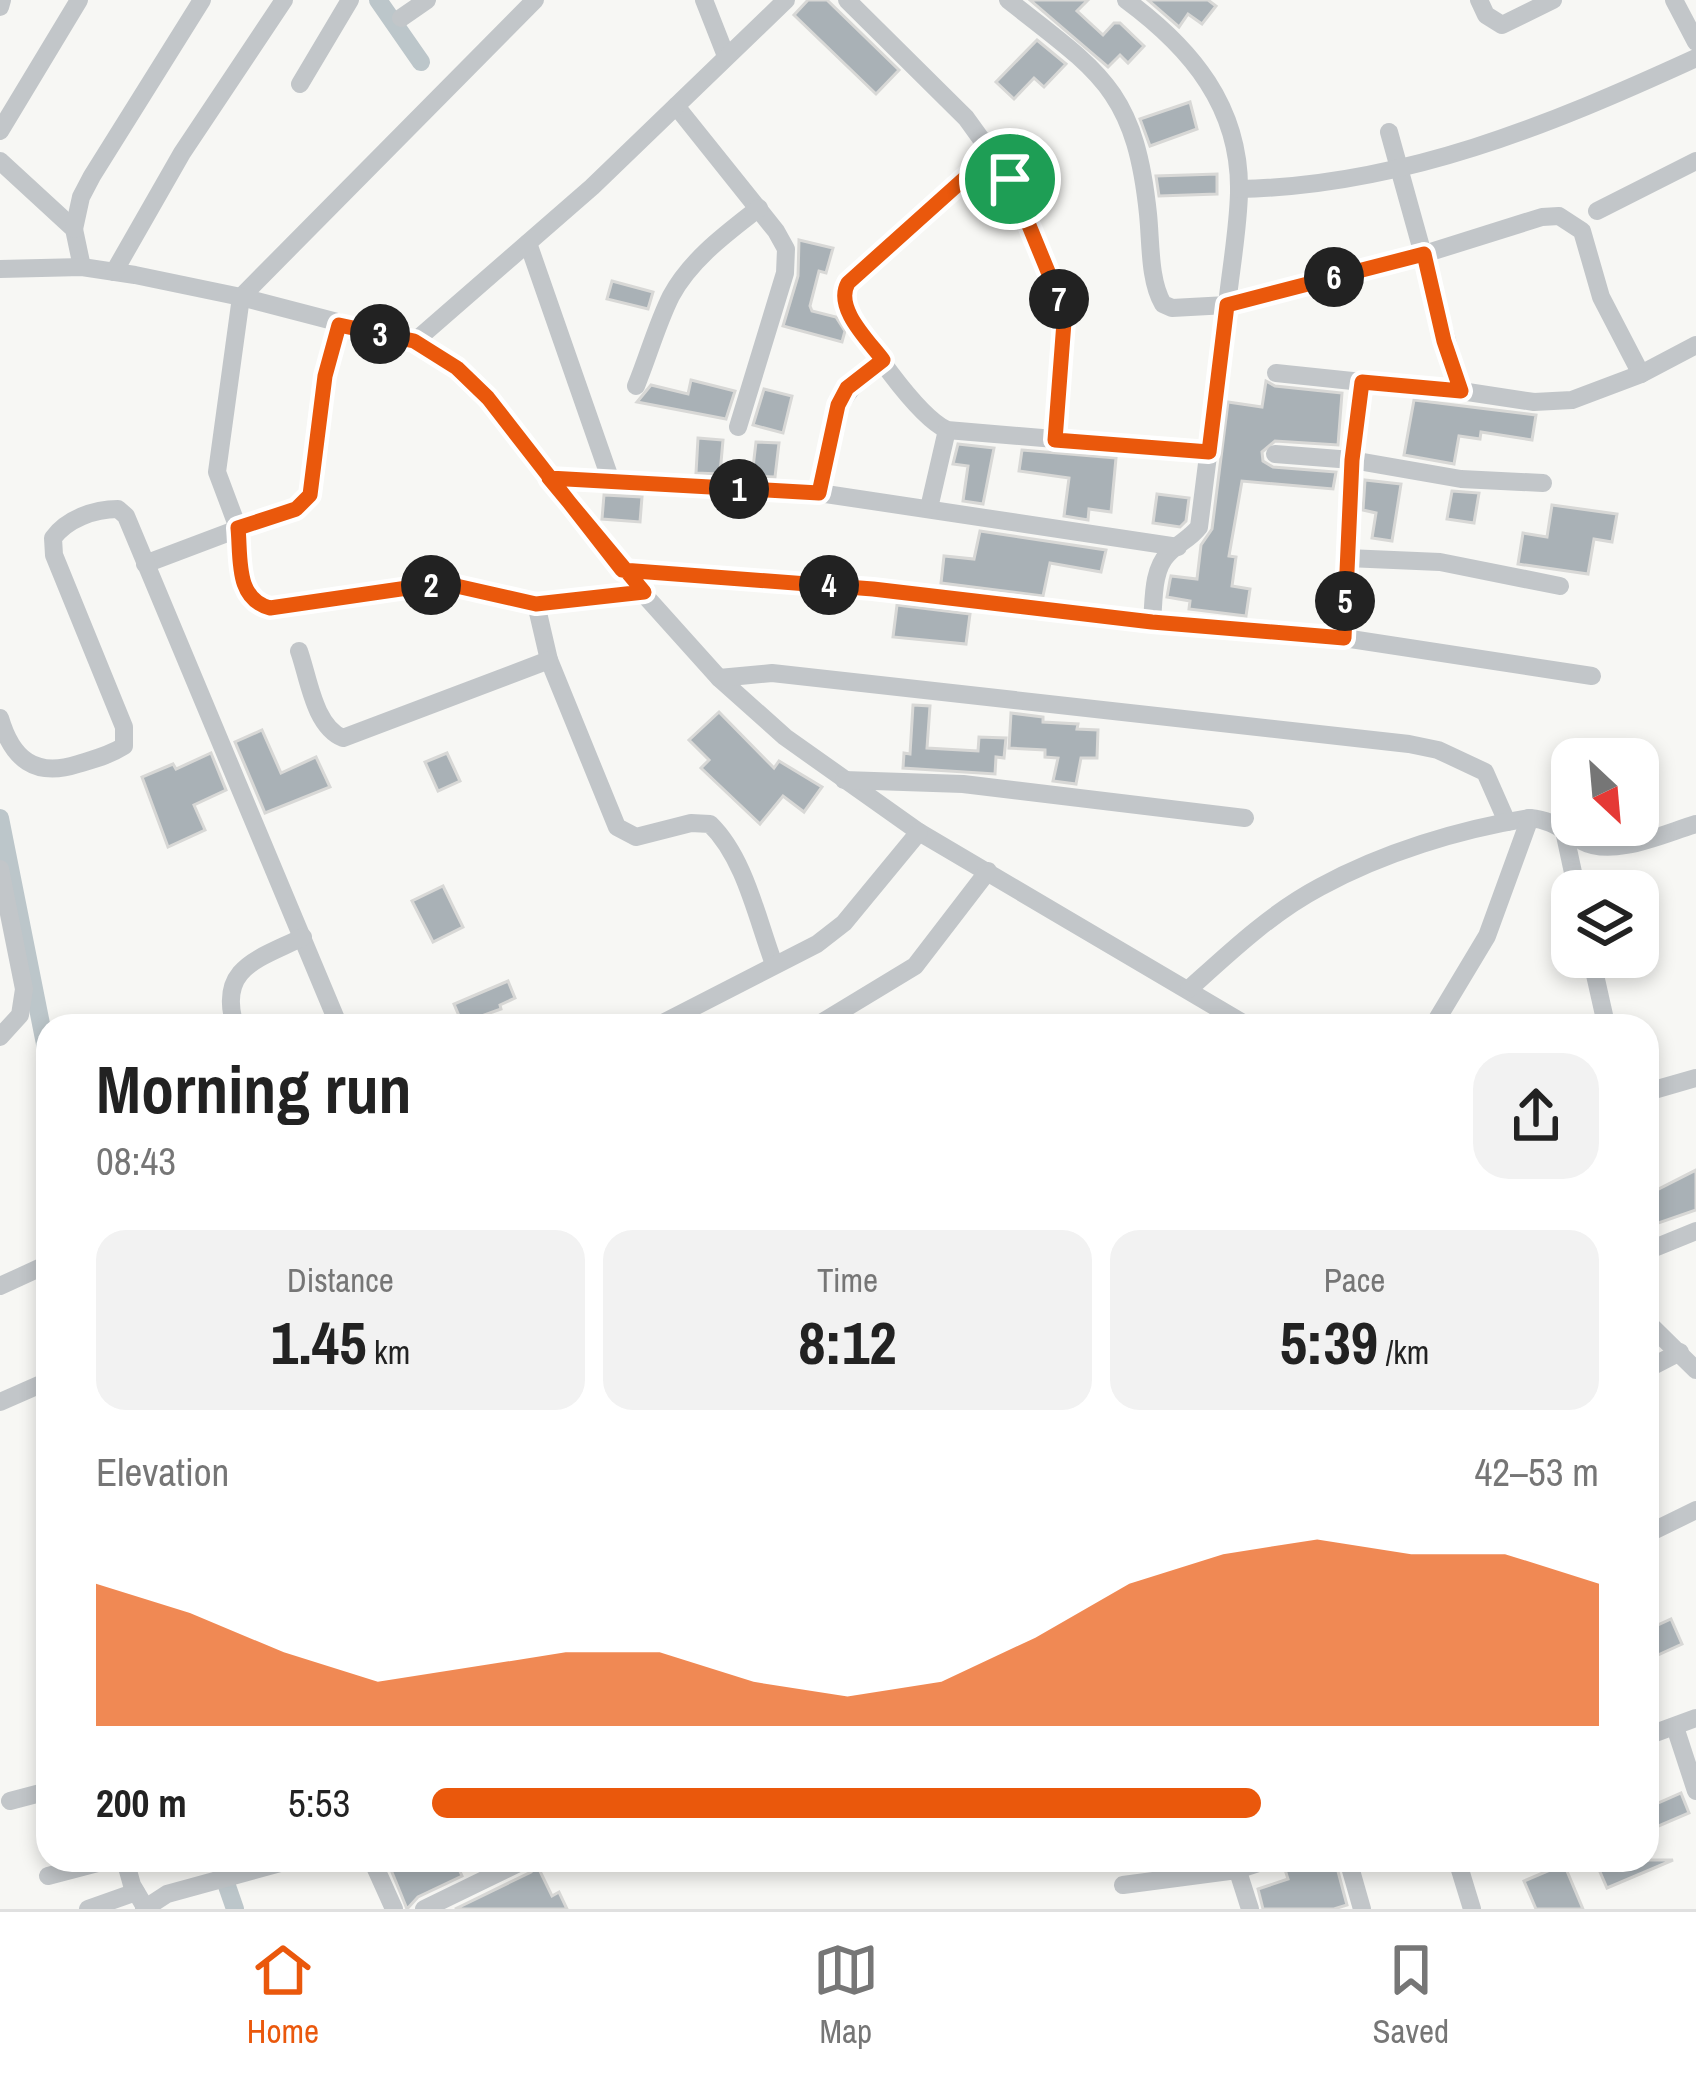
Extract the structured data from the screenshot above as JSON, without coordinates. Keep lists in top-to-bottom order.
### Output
{
  "north": "bottom right",
  "page": {
    "pins": [
      "6",
      "7",
      "3",
      "1",
      "2",
      "4",
      "5"
    ],
    "heading": ["Morning run", "08:43"],
    "stats": [
      ["Distance", "1.45 km"],
      ["Time", "8:12"],
      ["Pace", "5:39 /km"]
    ],
    "chart": ["Elevation", "42–53 m"],
    "list": [
      {
        "name": "200 m",
        "note": "5:53"
      }
    ],
    "tabs": ["Home", "Map", "Saved"]
  }
}
